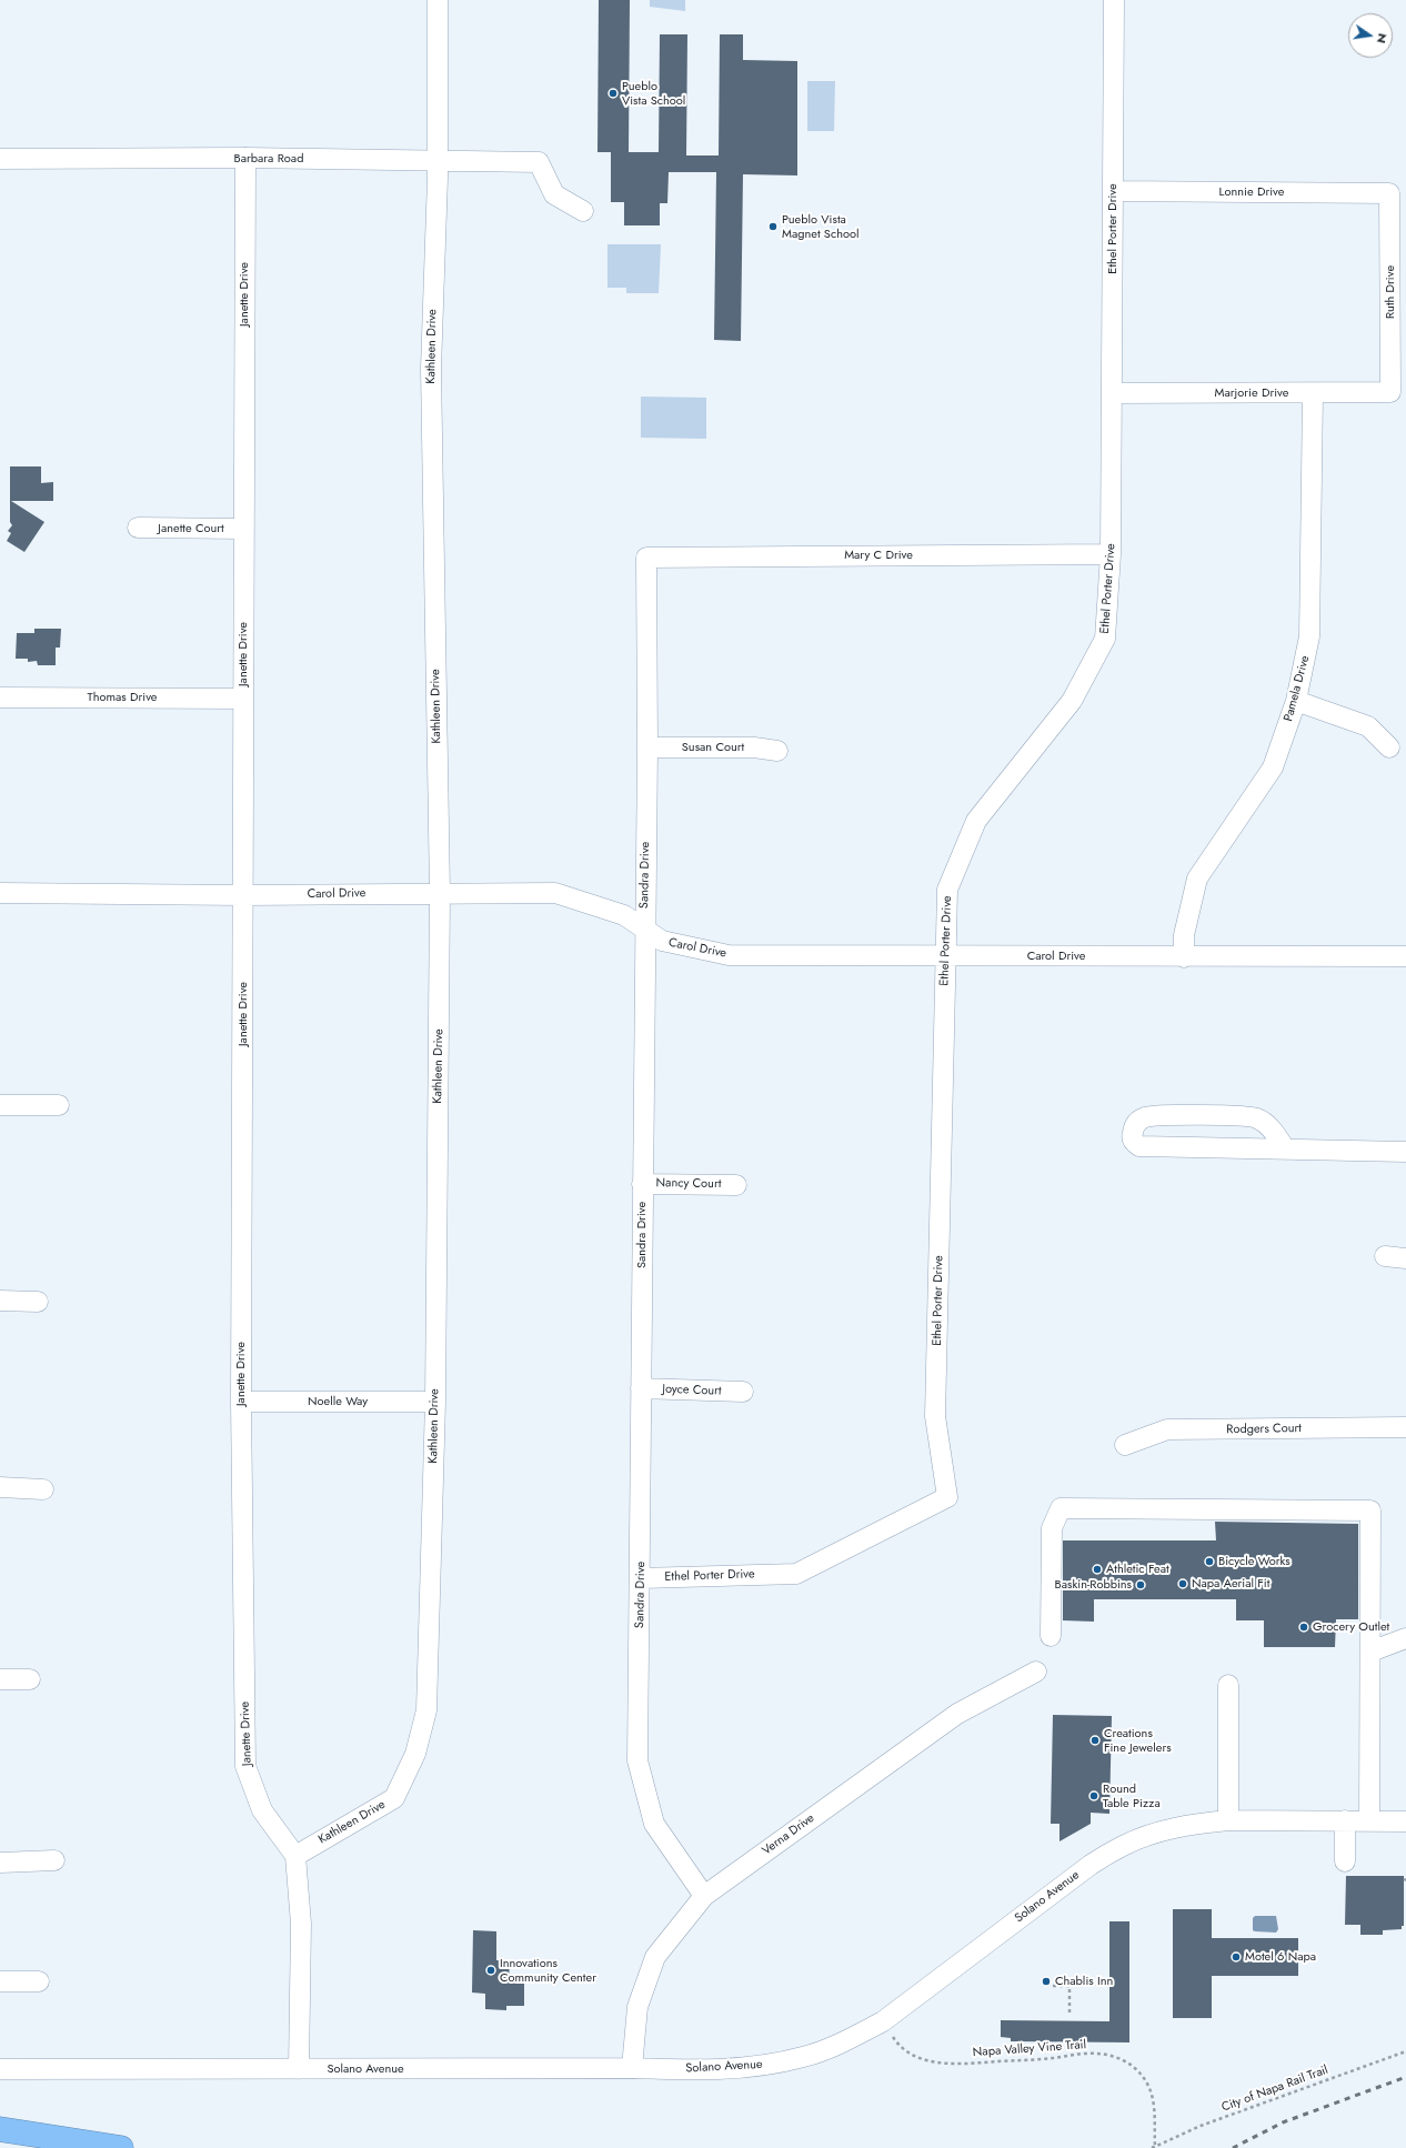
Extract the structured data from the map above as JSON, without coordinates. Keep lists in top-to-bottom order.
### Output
{
  "streets": {
    "street": [
      "Barbara Road",
      "Lonnie Drive",
      "Ethel Porter Drive",
      "Ruth Drive",
      "Janette Drive",
      "Kathleen Drive",
      "Marjorie Drive",
      "Janette Court",
      "Mary C Drive",
      "Pamela Drive",
      "Thomas Drive",
      "Susan Court",
      "Sandra Drive",
      "Carol Drive",
      "Nancy Court",
      "Joyce Court",
      "Noelle Way",
      "Rodgers Court",
      "Verna Drive",
      "Solano Avenue"
    ],
    "path": ["Napa Valley Vine Trail", "City of Napa Rail Trail"]
  },
  "crossings": [
    ["Barbara Road", "Janette Drive"],
    ["Barbara Road", "Kathleen Drive"],
    ["Lonnie Drive", "Ethel Porter Drive"],
    ["Lonnie Drive", "Ruth Drive"],
    ["Ethel Porter Drive", "Marjorie Drive"],
    ["Ethel Porter Drive", "Mary C Drive"],
    ["Ethel Porter Drive", "Sandra Drive"],
    ["Ethel Porter Drive", "Carol Drive"],
    ["Ruth Drive", "Marjorie Drive"],
    ["Janette Drive", "Kathleen Drive"],
    ["Janette Drive", "Janette Court"],
    ["Janette Drive", "Thomas Drive"],
    ["Janette Drive", "Carol Drive"],
    ["Janette Drive", "Noelle Way"],
    ["Kathleen Drive", "Carol Drive"],
    ["Kathleen Drive", "Noelle Way"],
    ["Marjorie Drive", "Pamela Drive"],
    ["Mary C Drive", "Sandra Drive"],
    ["Pamela Drive", "Carol Drive"],
    ["Susan Court", "Sandra Drive"],
    ["Sandra Drive", "Carol Drive"],
    ["Sandra Drive", "Nancy Court"],
    ["Sandra Drive", "Joyce Court"],
    ["Sandra Drive", "Verna Drive"],
    ["Verna Drive", "Solano Avenue"],
    ["Solano Avenue", "Napa Valley Vine Trail"],
    ["Napa Valley Vine Trail", "City of Napa Rail Trail"]
  ],
  "places": [
    "Pueblo Vista School",
    "Pueblo Vista Magnet School",
    "Bicycle Works",
    "Athletic Feat",
    "Napa Aerial Fit",
    "Baskin-Robbins",
    "Grocery Outlet",
    "Creations Fine Jewelers",
    "Round Table Pizza",
    "Motel 6 Napa",
    "Innovations Community Center",
    "Chablis Inn"
  ],
  "north": "right"
}
